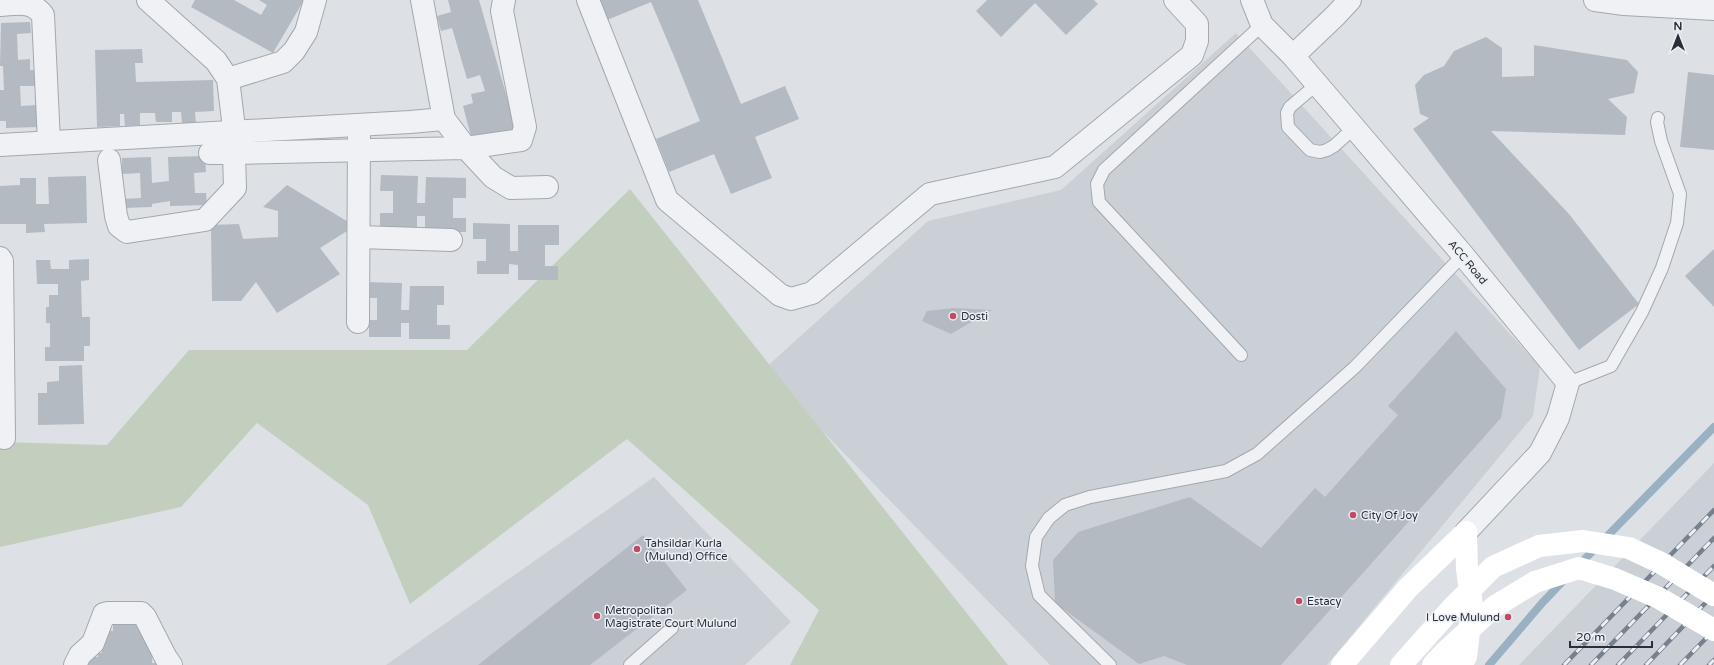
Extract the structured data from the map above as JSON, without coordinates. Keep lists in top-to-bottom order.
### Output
{
  "streets": {
    "street": ["ACC Road"]
  },
  "places": [
    "Dosti",
    "City Of Joy",
    "Tahsildar Kurla (Mulund) Office",
    "Estacy",
    "Metropolitan Magistrate Court Mulund",
    "I Love Mulund"
  ],
  "scale_bar": "20 m",
  "north": "top"
}
